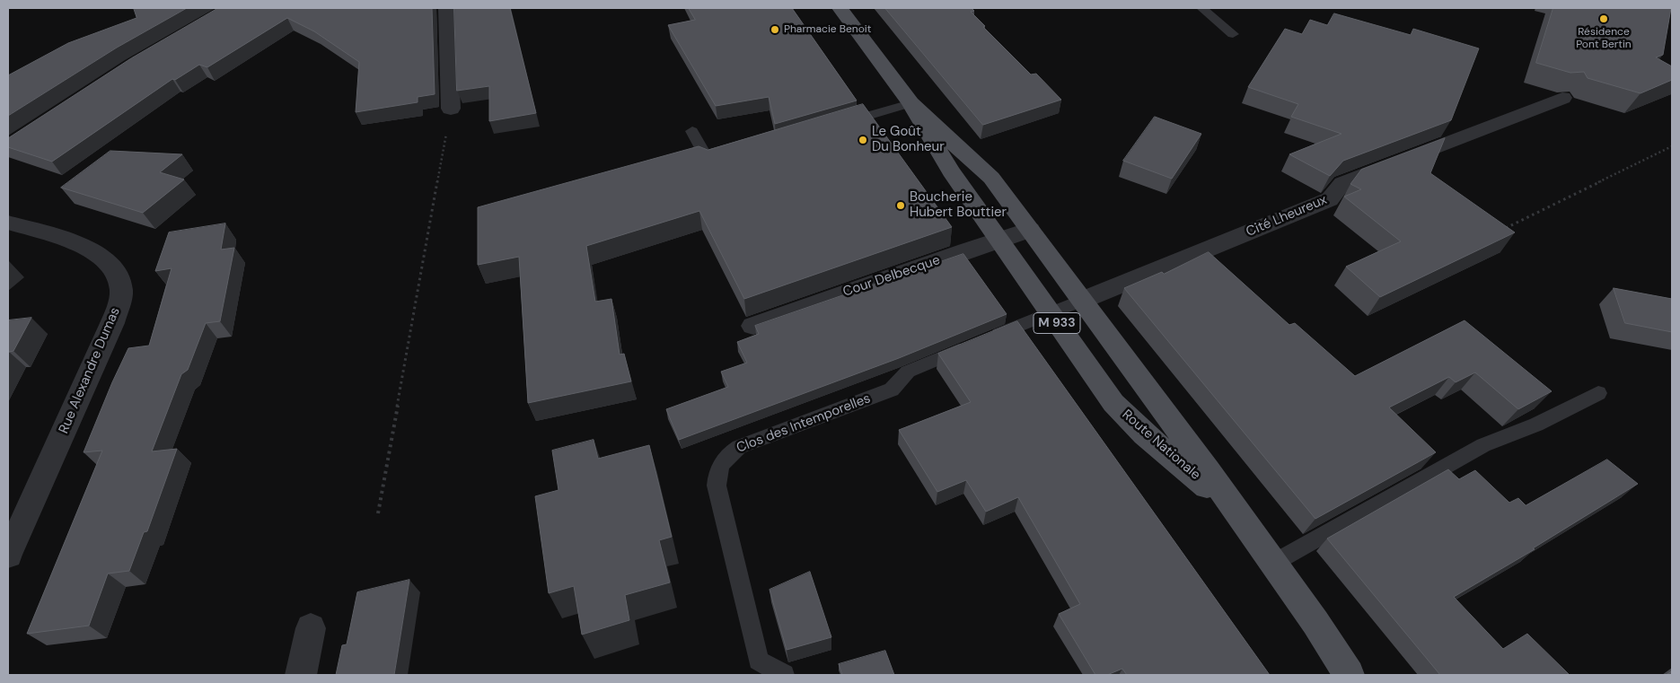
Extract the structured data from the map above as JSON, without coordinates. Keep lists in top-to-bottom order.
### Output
{
  "streets": {
    "main road": ["M 933", "Route Nationale"],
    "street": ["Cité Lheureux", "Cour Delbecque", "Rue Alexandre Dumas"],
    "lane": ["Clos des Intemporelles"]
  },
  "crossings": [
    ["Cité Lheureux", "Clos des Intemporelles"],
    ["Cité Lheureux", "Route Nationale"],
    ["Cour Delbecque", "Route Nationale"],
    ["Clos des Intemporelles", "Route Nationale"]
  ],
  "places": [
    "Résidence Pont Bertin",
    "Pharmacie Benoit",
    "Le Goût Du Bonheur",
    "Boucherie Hubert Bouttier"
  ]
}
